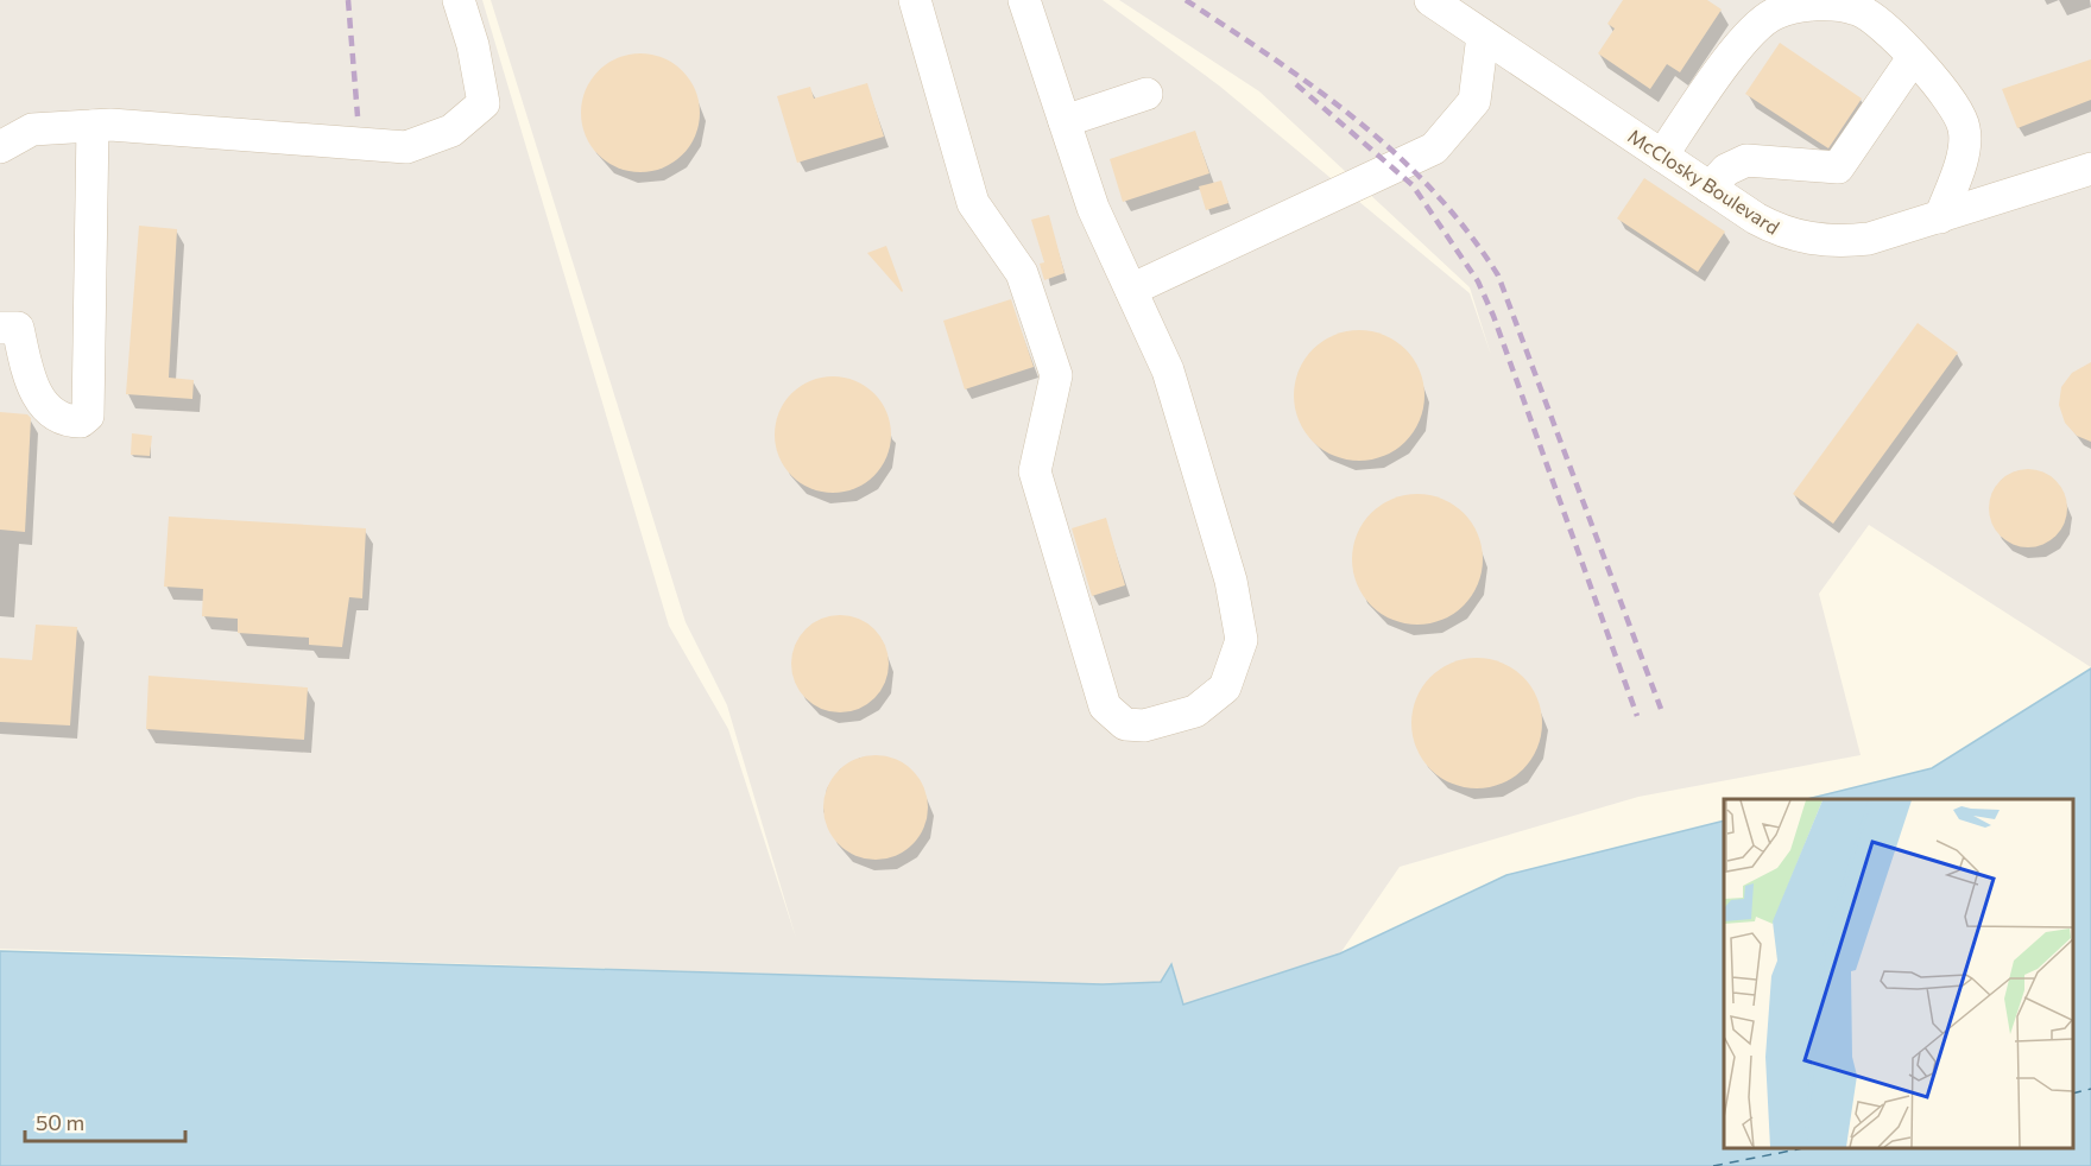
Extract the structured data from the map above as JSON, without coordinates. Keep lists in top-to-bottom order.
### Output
{
  "streets": {
    "street": ["McClosky Boulevard"]
  },
  "scale_bar": "50 m"
}
